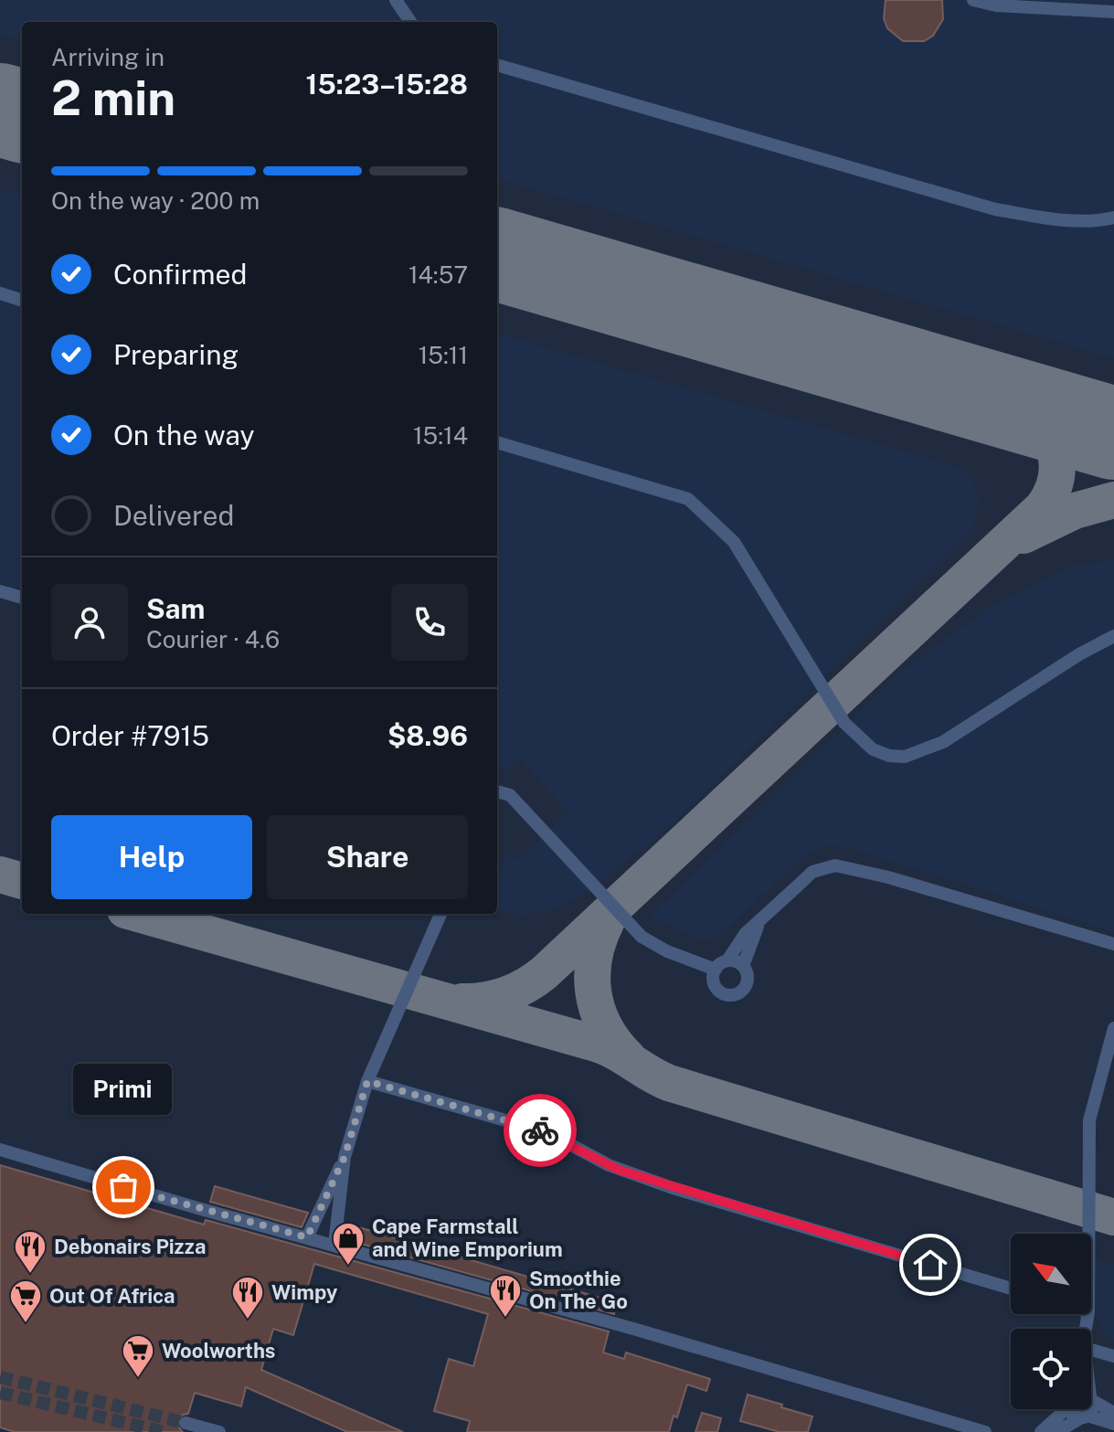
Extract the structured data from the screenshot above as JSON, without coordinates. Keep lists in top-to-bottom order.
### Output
{
  "places": {
    "other": ["Primi"],
    "shop": ["Cape Farmstall and Wine Emporium"],
    "restaurant": ["Debonairs Pizza", "Smoothie On The Go", "Wimpy"],
    "supermarket": ["Out Of Africa", "Woolworths"]
  },
  "north": "top left",
  "page": {
    "heading": ["2 min", "Arriving in", "15:23–15:28"],
    "panel": [
      "Sam",
      "Courier · 4.6",
      "Order #7915",
      "$8.96"
    ],
    "bar": "On the way · 200 m",
    "list": [
      ["Confirmed", "14:57"],
      ["Preparing", "15:11"],
      ["On the way", "15:14"],
      "Delivered"
    ],
    "buttons": ["Help", "Share"],
    "bubble": "Primi"
  }
}
